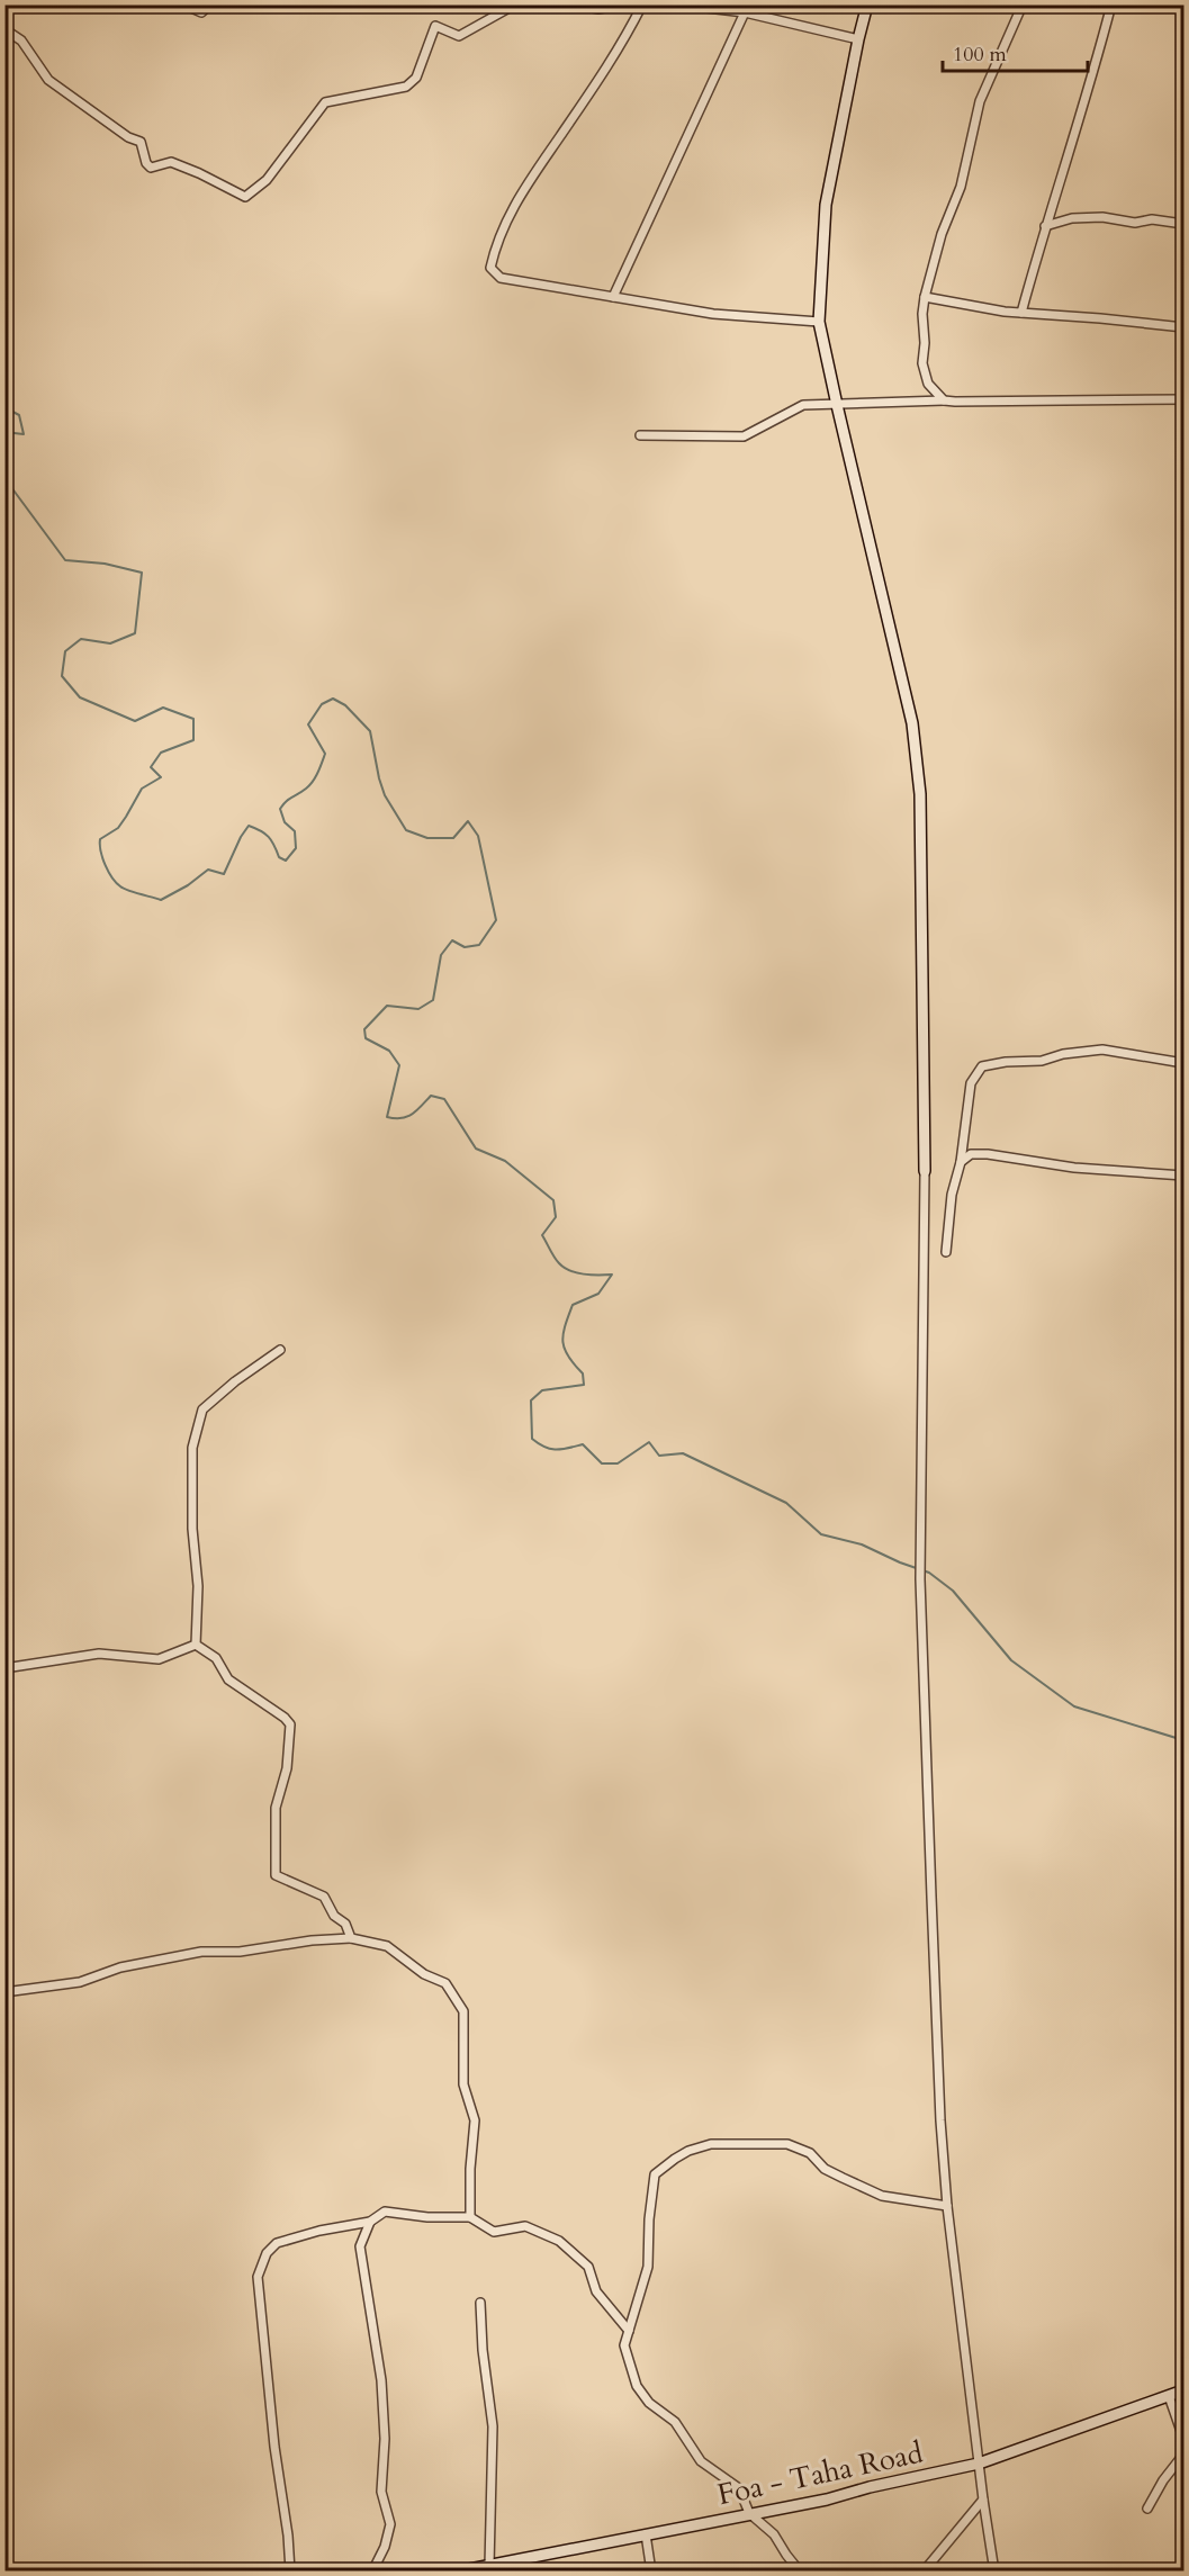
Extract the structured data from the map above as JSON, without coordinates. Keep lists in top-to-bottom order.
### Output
{
  "streets": {
    "street": ["Foa - Taha Road"]
  },
  "scale_bar": "100 m"
}
